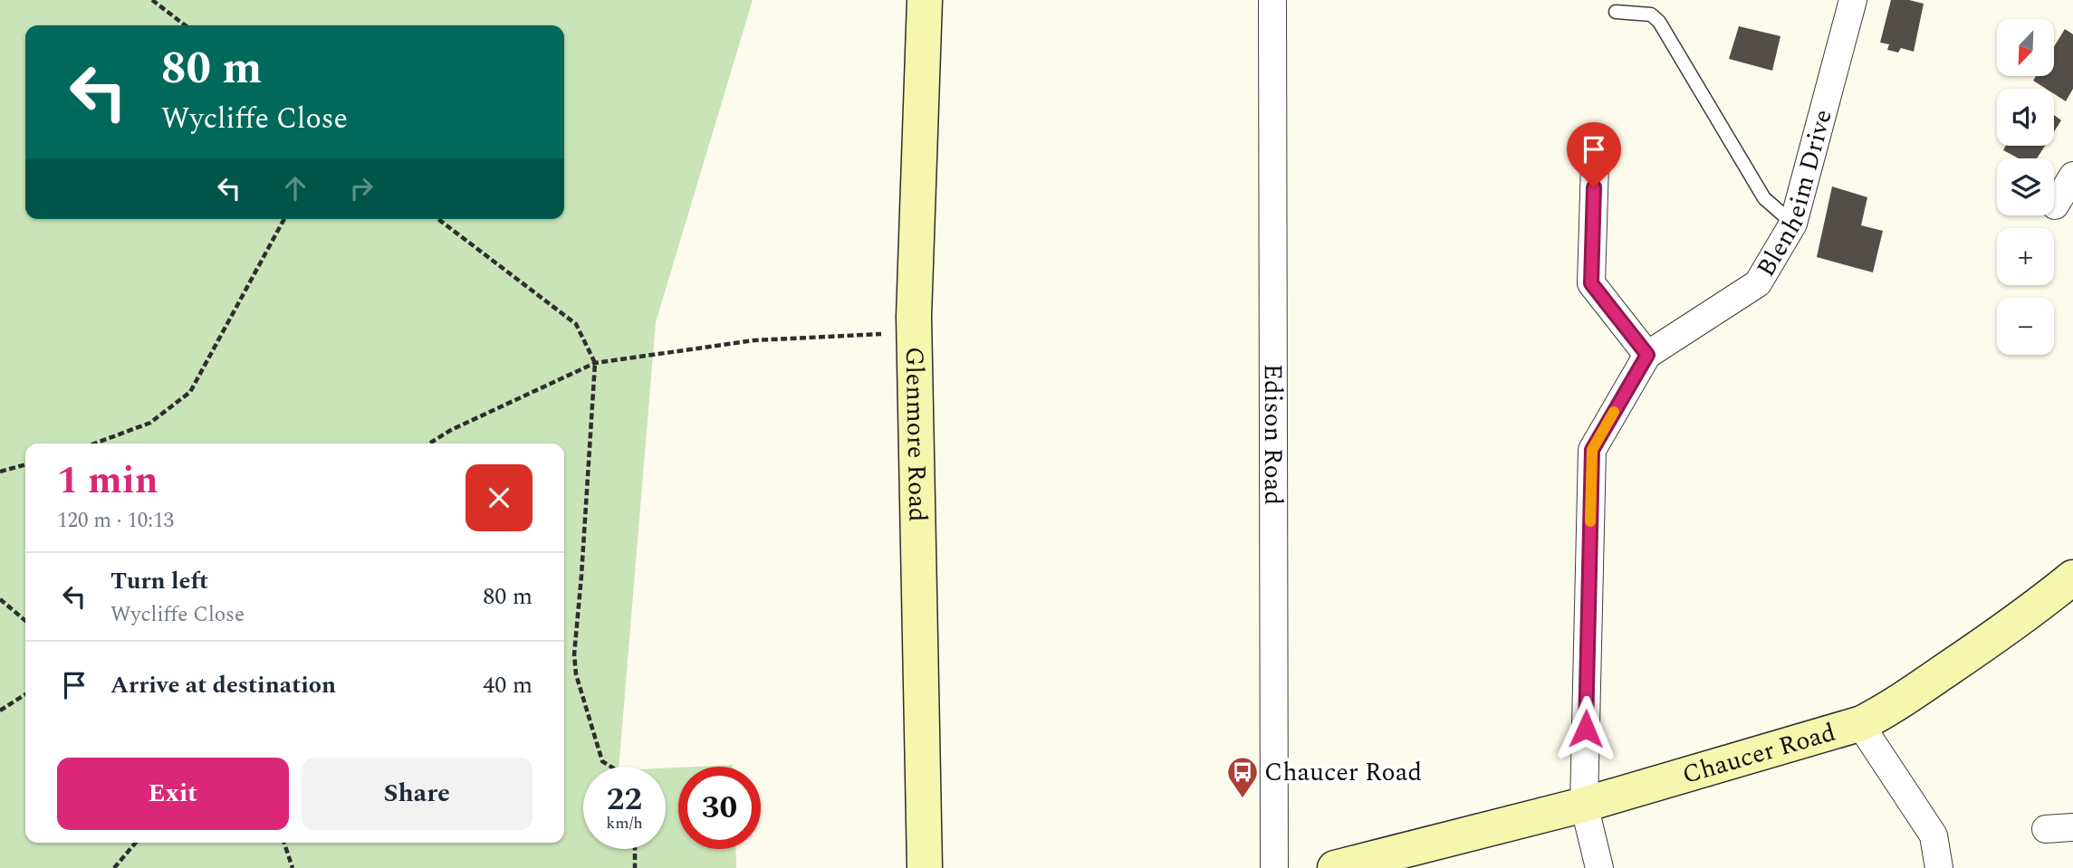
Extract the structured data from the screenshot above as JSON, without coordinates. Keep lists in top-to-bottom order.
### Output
{
  "streets": {
    "street": [
      "Blenheim Drive",
      "Glenmore Road",
      "Edison Road",
      "Chaucer Road"
    ]
  },
  "crossings": [
    ["Blenheim Drive", "Chaucer Road"]
  ],
  "places": {
    "bus stop": ["Chaucer Road"]
  },
  "north": "bottom left",
  "page": {
    "map_buttons": ["+", "−"],
    "turn": ["80 m", "Wycliffe Close"],
    "heading": ["1 min", "120 m · 10:13"],
    "list": [
      {
        "name": "Turn left",
        "note": "Wycliffe Close",
        "value": "80 m"
      },
      {
        "name": "Arrive at destination",
        "value": "40 m"
      }
    ],
    "buttons": ["Exit", "Share"],
    "speed": "22 km/h",
    "limit": "30"
  }
}
